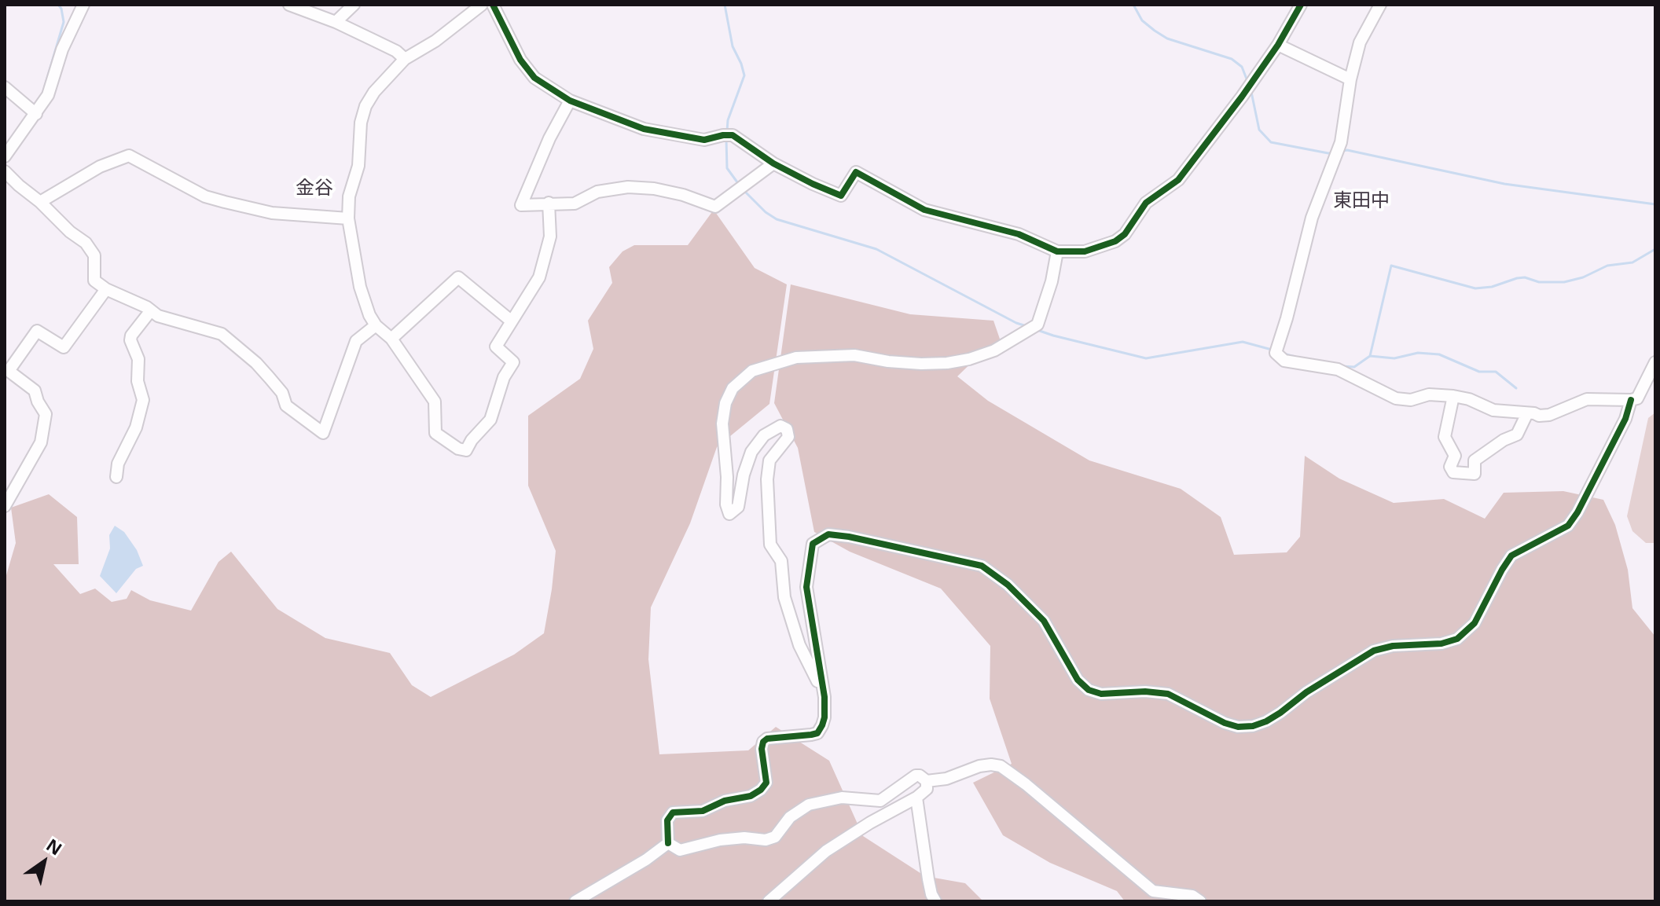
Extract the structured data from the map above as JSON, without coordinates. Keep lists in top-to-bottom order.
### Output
{
  "districts": ["金谷", "東田中"],
  "north": "top right"
}
